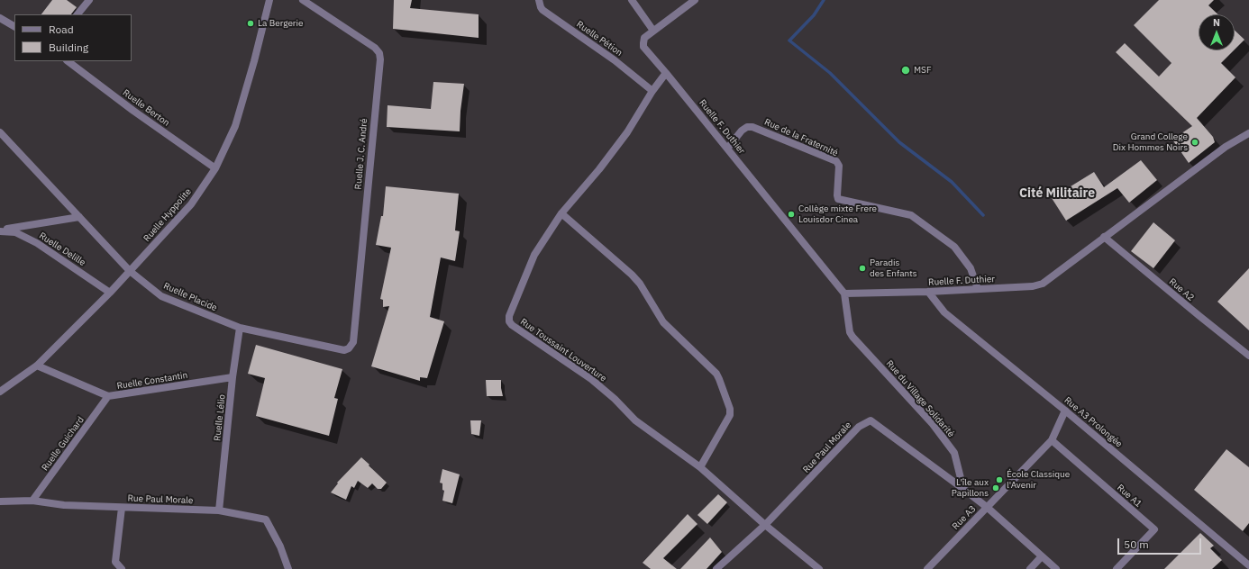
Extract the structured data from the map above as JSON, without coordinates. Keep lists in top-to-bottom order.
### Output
{
  "streets": {
    "street": [
      "Ruelle Pétion",
      "Ruelle Berton",
      "Ruelle F. Duthier",
      "Rue de la Fraternité",
      "Ruelle J. C. André",
      "Ruelle Hyppolite",
      "Ruelle Delille",
      "Rue A2",
      "Ruelle Placide",
      "Rue Toussaint Louverture",
      "Ruelle Constantin",
      "Rue du Village Solidarité",
      "Ruelle Lélio",
      "Rue A3 Prolongée",
      "Ruelle Guichard",
      "Rue Paul Morale",
      "Rue A1",
      "Rue A3"
    ]
  },
  "crossings": [
    ["Ruelle Pétion", "Rue Toussaint Louverture"],
    ["Ruelle Berton", "Ruelle Hyppolite"],
    ["Ruelle F. Duthier", "Rue de la Fraternité"],
    ["Ruelle F. Duthier", "Rue A2"],
    ["Ruelle F. Duthier", "Rue Toussaint Louverture"],
    ["Ruelle F. Duthier", "Rue du Village Solidarité"],
    ["Ruelle F. Duthier", "Rue A3 Prolongée"],
    ["Ruelle J. C. André", "Ruelle Placide"],
    ["Ruelle Hyppolite", "Ruelle Delille"],
    ["Ruelle Hyppolite", "Ruelle Placide"],
    ["Ruelle Hyppolite", "Ruelle Constantin"],
    ["Ruelle Placide", "Ruelle Lélio"],
    ["Rue Toussaint Louverture", "Rue Paul Morale"],
    ["Ruelle Constantin", "Ruelle Lélio"],
    ["Ruelle Constantin", "Ruelle Guichard"],
    ["Rue du Village Solidarité", "Rue Paul Morale"],
    ["Ruelle Lélio", "Rue Paul Morale"],
    ["Rue A3 Prolongée", "Rue A3"],
    ["Ruelle Guichard", "Rue Paul Morale"],
    ["Rue A1", "Rue A3"]
  ],
  "districts": ["Cité Militaire"],
  "places": [
    "La Bergerie",
    "MSF",
    "Grand College Dix Hommes Noirs",
    "Collège mixte Frere Louisdor Cinea",
    "Paradis des Enfants",
    "École Classique l'Avenir",
    "L'île aux Papillons"
  ],
  "legend": ["Road", "Building"],
  "scale_bar": "50 m",
  "north": "top"
}
